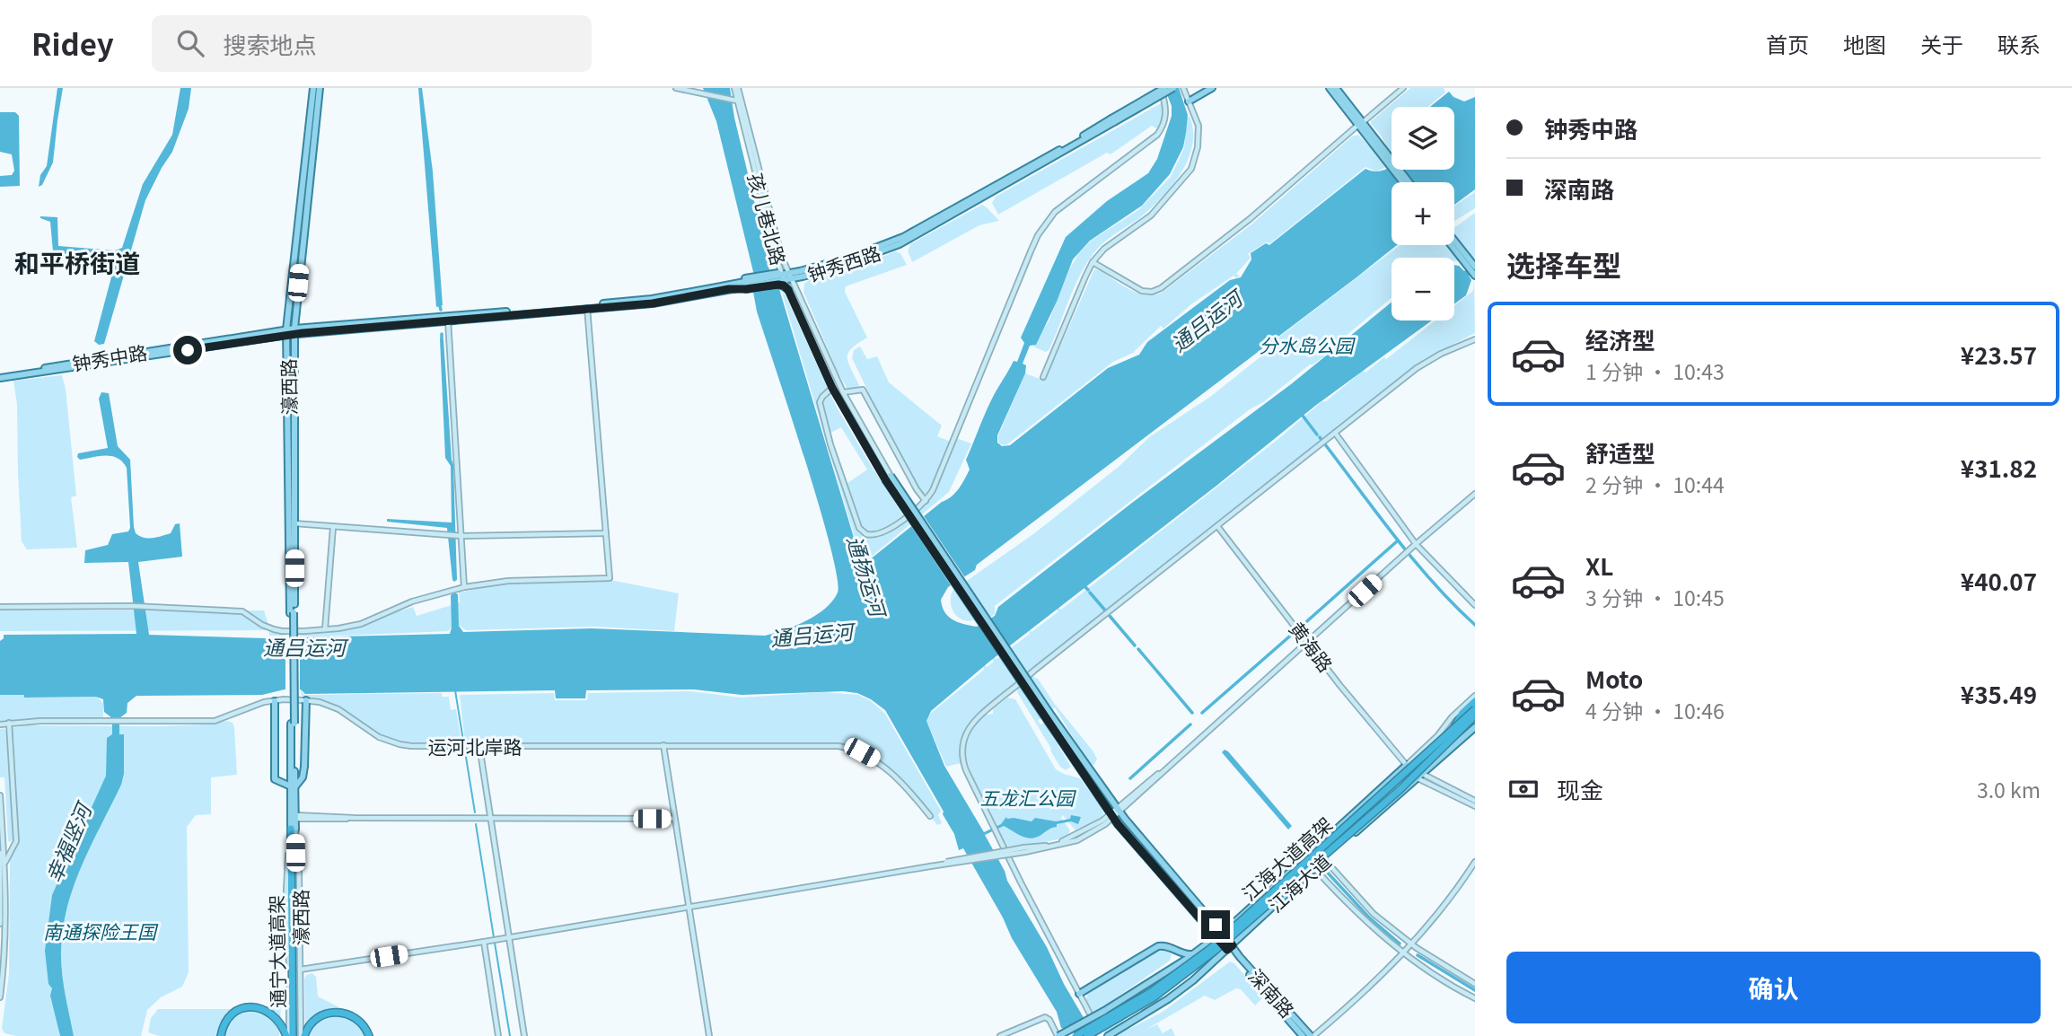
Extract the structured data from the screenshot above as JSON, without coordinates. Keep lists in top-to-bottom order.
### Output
{
  "streets": {
    "highway": ["江海大道高架", "通宁大道高架"],
    "main road": [
      "钟秀西路",
      "钟秀中路",
      "濠西路",
      "江海大道",
      "深南路"
    ],
    "street": ["孩儿巷北路", "黄海路", "运河北岸路"]
  },
  "crossings": [
    ["孩儿巷北路", "钟秀西路"],
    ["钟秀西路", "钟秀中路"],
    ["钟秀西路", "濠西路"],
    ["钟秀中路", "濠西路"],
    ["濠西路", "通宁大道高架"],
    ["黄海路", "江海大道"],
    ["江海大道", "深南路"]
  ],
  "districts": ["和平桥街道"],
  "water": ["通吕运河", "通扬运河", "幸福竖河"],
  "parks": ["分水岛公园", "五龙汇公园", "南通探险王国"],
  "page": {
    "header": "Ridey",
    "search": "搜索地点",
    "nav": [
      "首页",
      "地图",
      "关于",
      "联系"
    ],
    "banner": ["钟秀中路", "深南路"],
    "map_buttons": ["+", "−"],
    "heading": "选择车型",
    "list": [
      {
        "name": "经济型",
        "note": "1 分钟 · 10:43",
        "value": "¥23.57"
      },
      {
        "name": "舒适型",
        "note": "2 分钟 · 10:44",
        "value": "¥31.82"
      },
      {
        "name": "XL",
        "note": "3 分钟 · 10:45",
        "value": "¥40.07"
      },
      {
        "name": "Moto",
        "note": "4 分钟 · 10:46",
        "value": "¥35.49"
      }
    ],
    "pay": ["现金", "3.0 km"],
    "buttons": "确认"
  }
}
